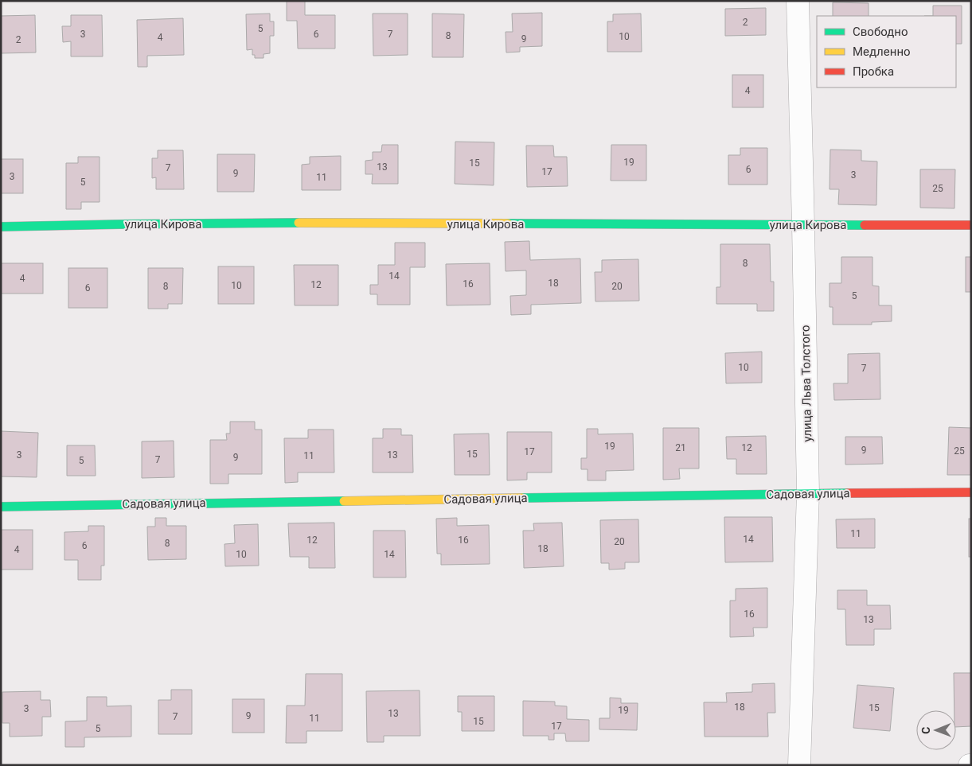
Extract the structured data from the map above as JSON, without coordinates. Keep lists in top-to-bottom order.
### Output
{
  "streets": {
    "street": ["улица Кирова", "улица Льва Толстого", "Садовая улица"]
  },
  "crossings": [
    ["улица Кирова", "улица Льва Толстого"],
    ["улица Льва Толстого", "Садовая улица"]
  ],
  "house_numbers": [
    "2",
    "5",
    "3",
    "6",
    "7",
    "8",
    "10",
    "4",
    "9",
    "2",
    "4",
    "19",
    "15",
    "13",
    "7",
    "6",
    "17",
    "9",
    "3",
    "3",
    "11",
    "5",
    "25",
    "8",
    "14",
    "4",
    "18",
    "16",
    "12",
    "10",
    "8",
    "20",
    "6",
    "5",
    "10",
    "7",
    "19",
    "21",
    "12",
    "9",
    "25",
    "17",
    "15",
    "3",
    "13",
    "11",
    "9",
    "7",
    "5",
    "11",
    "14",
    "12",
    "16",
    "20",
    "8",
    "6",
    "18",
    "4",
    "10",
    "14",
    "16",
    "13",
    "18",
    "15",
    "3",
    "19",
    "13",
    "9",
    "7",
    "11",
    "15",
    "17",
    "5"
  ],
  "legend": ["Свободно", "Медленно", "Пробка"],
  "north": "left"
}
